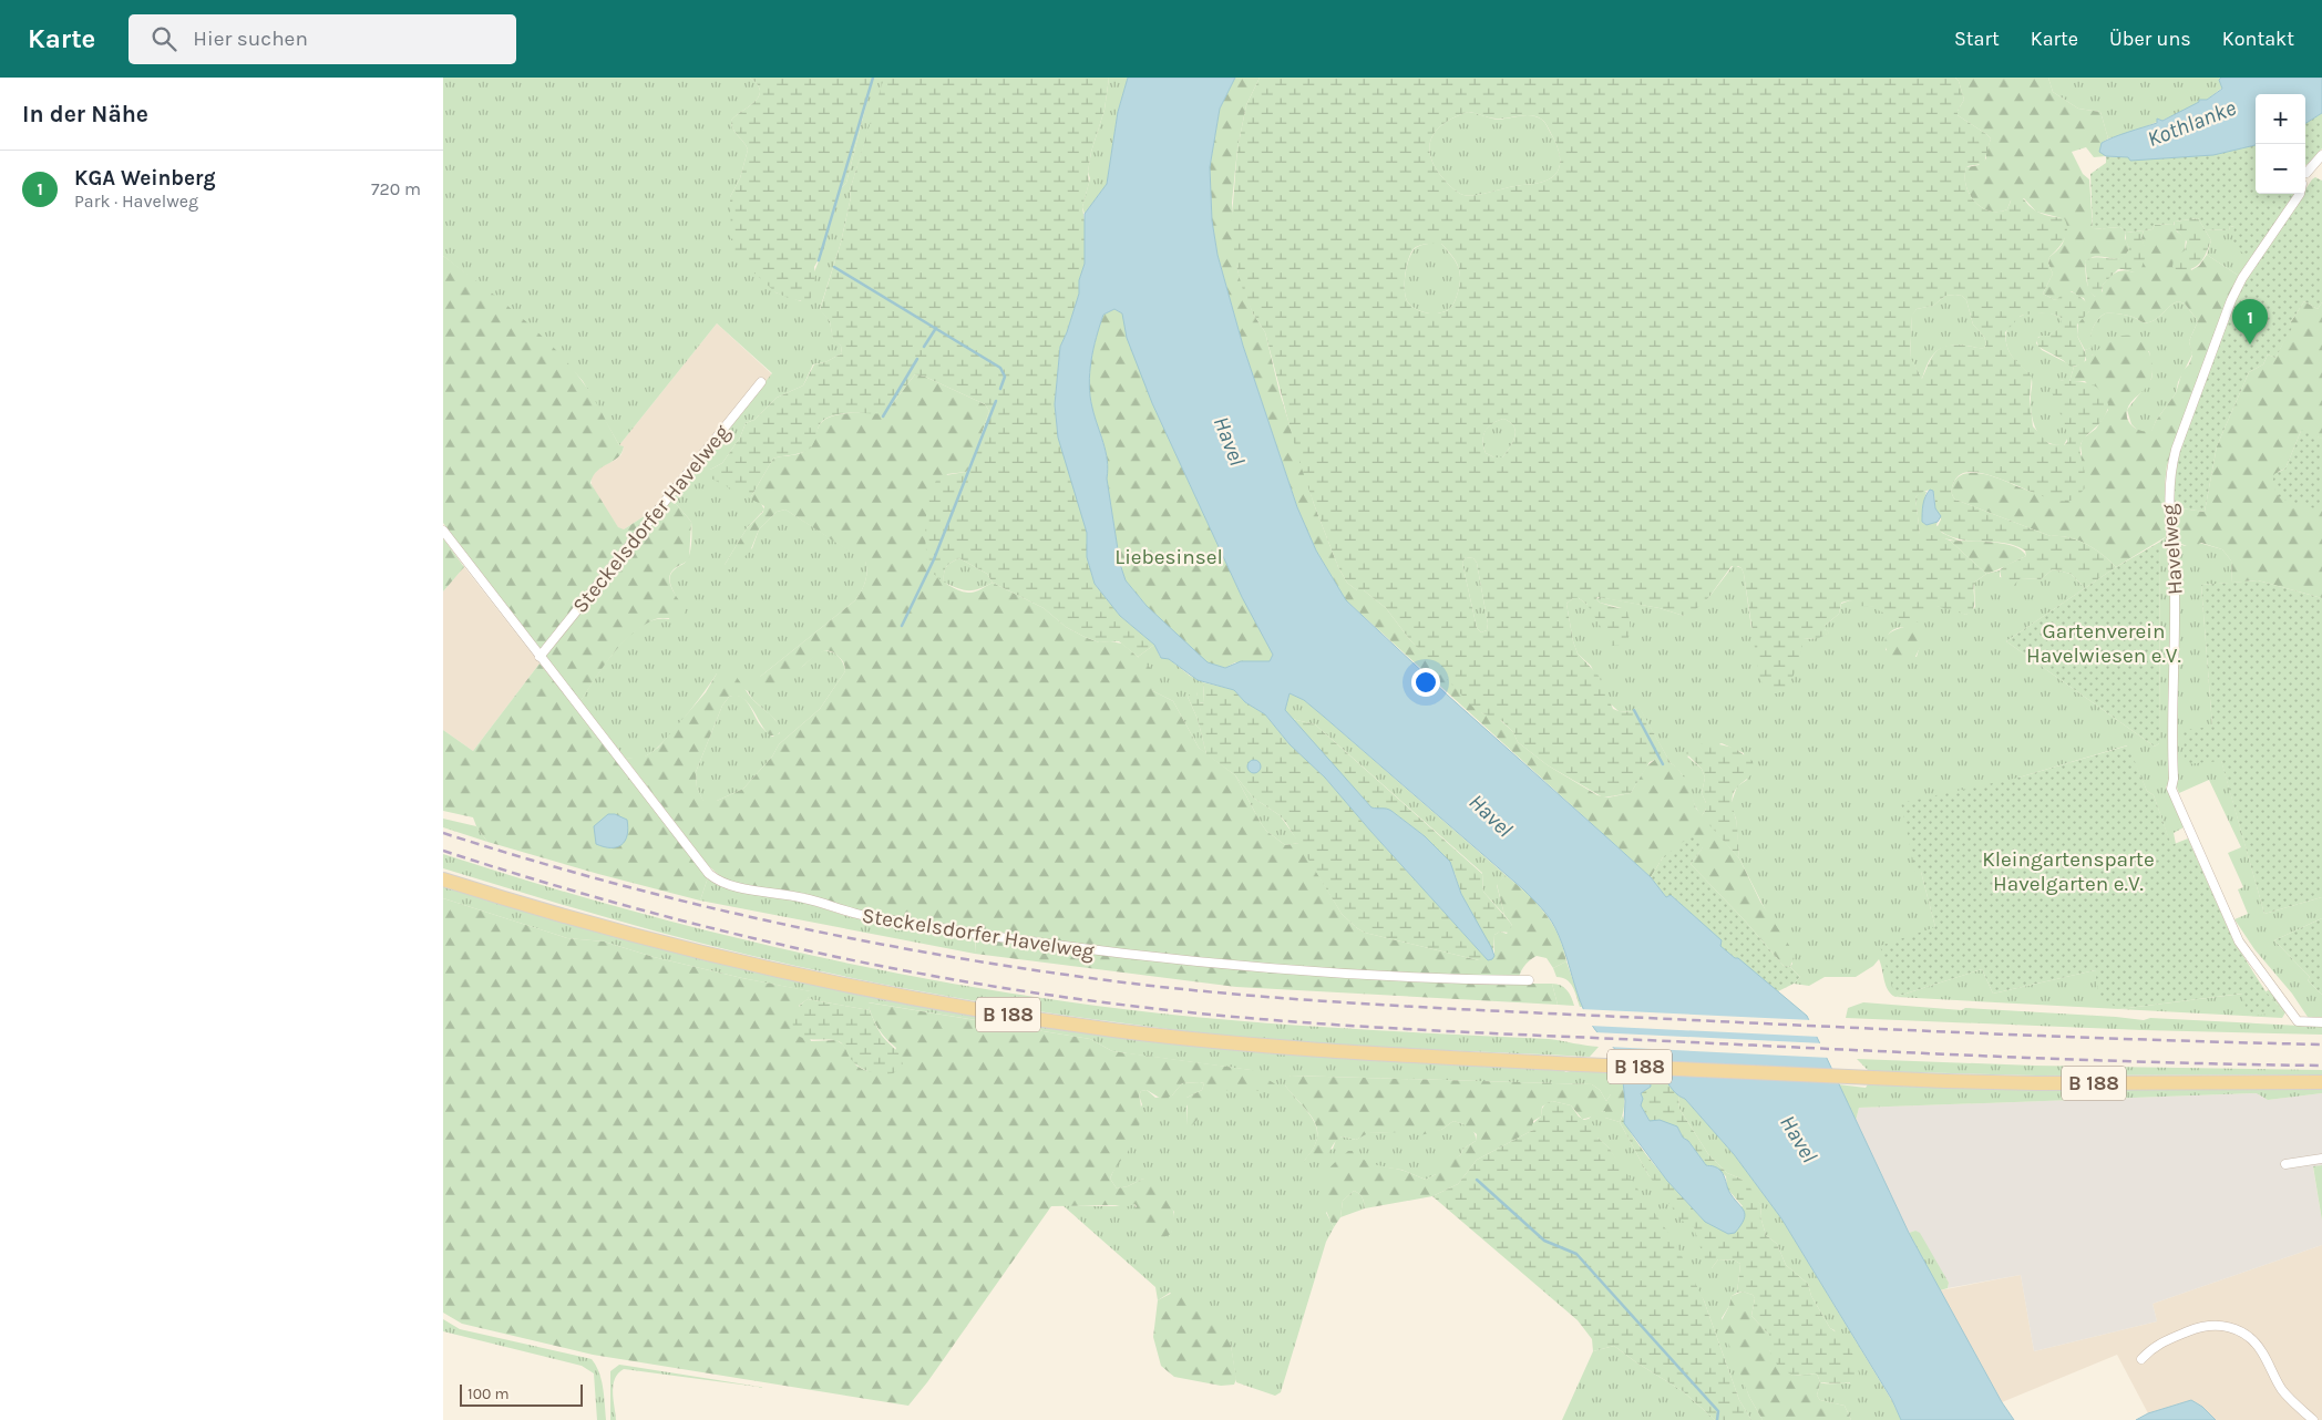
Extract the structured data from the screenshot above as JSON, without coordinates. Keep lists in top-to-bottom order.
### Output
{
  "streets": {
    "main road": ["B 188"],
    "street": ["Steckelsdorfer Havelweg", "Havelweg"]
  },
  "water": ["Kothlanke", "Havel"],
  "parks": ["Liebesinsel", "Gartenverein Havelwiesen e.V.", "Kleingartensparte Havelgarten e.V."],
  "scale_bar": "100 m",
  "page": {
    "header": "Karte",
    "search": "Hier suchen",
    "nav": [
      "Start",
      "Karte",
      "Über uns",
      "Kontakt"
    ],
    "heading": "In der Nähe",
    "map_buttons": ["+", "−"],
    "list": [
      {
        "mark": "1",
        "name": "KGA Weinberg",
        "note": "Park · Havelweg",
        "value": "720 m"
      }
    ],
    "pins": "1",
    "scale": "100 m"
  }
}
